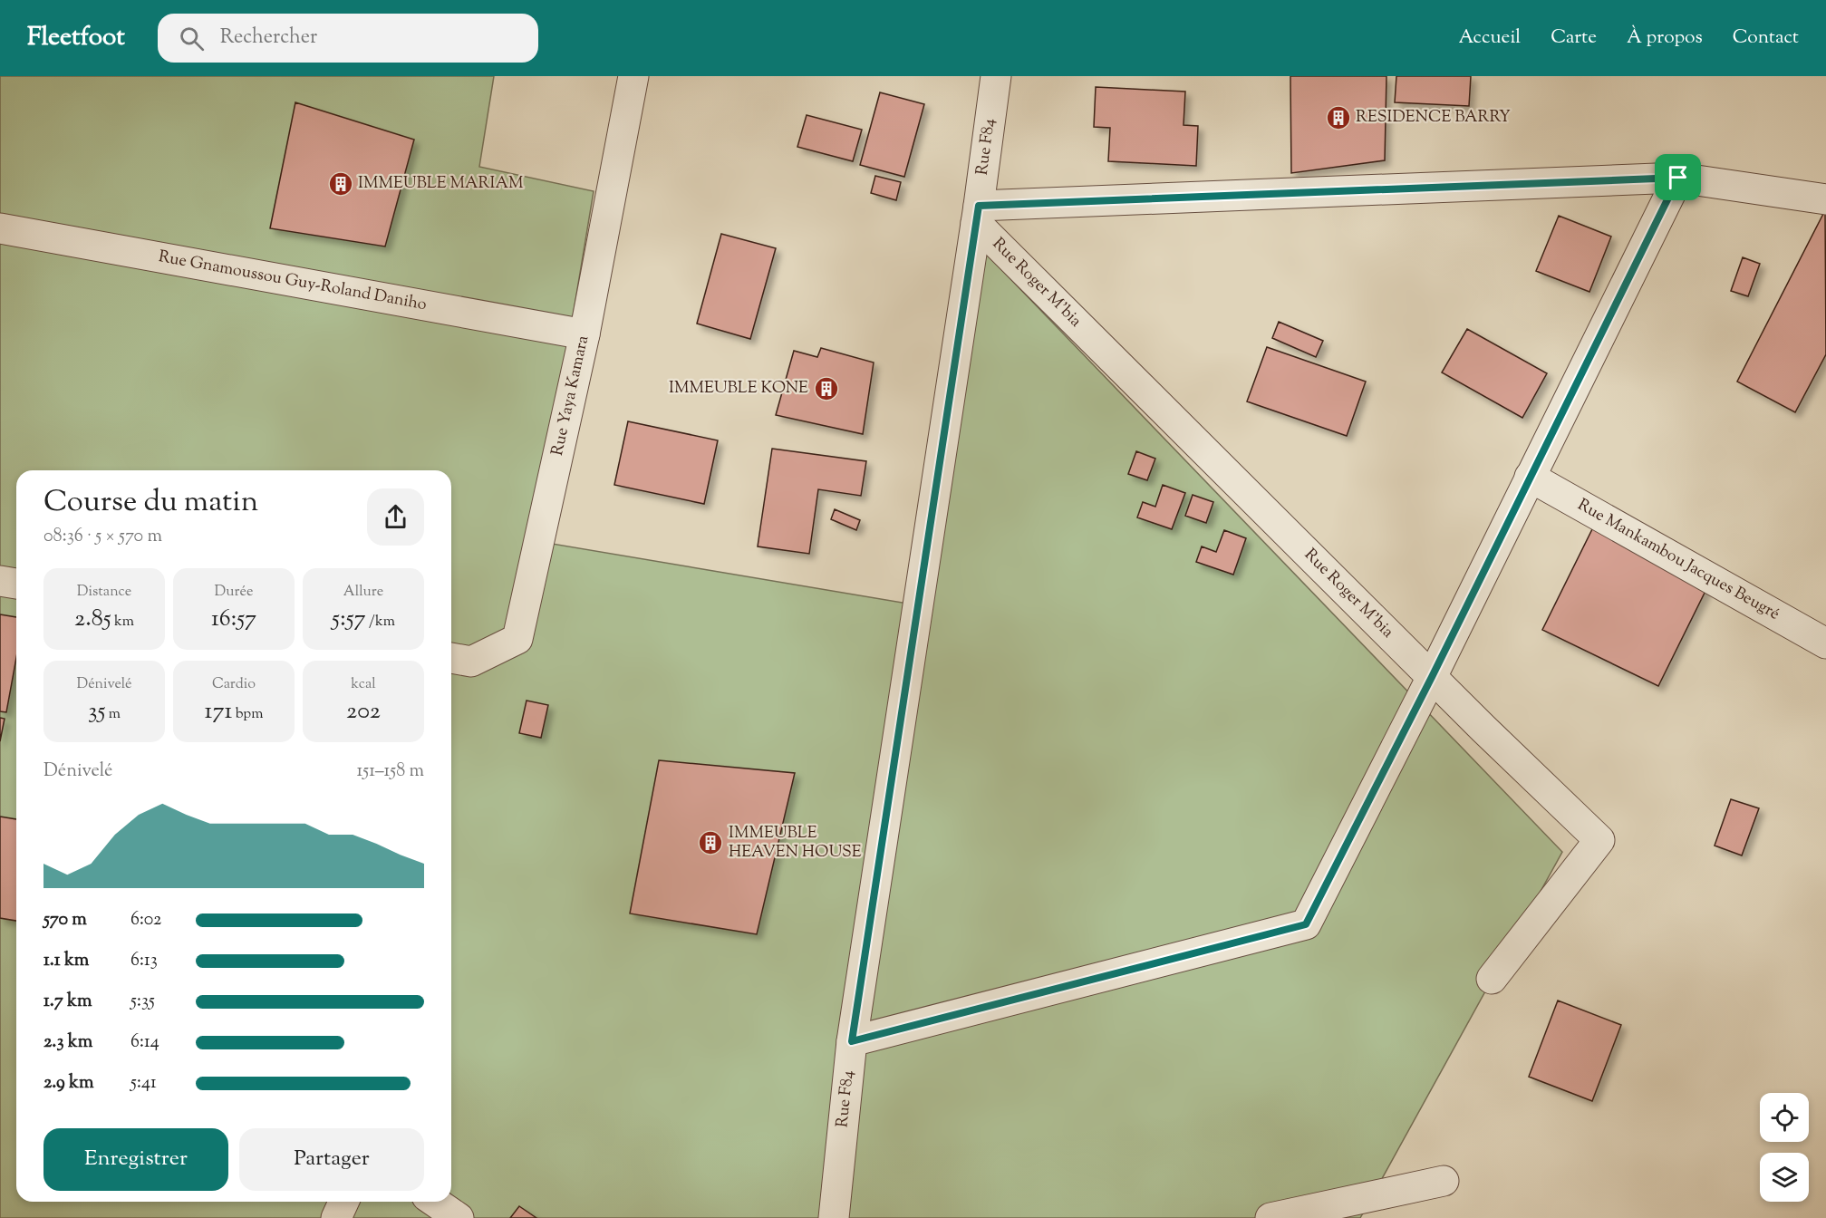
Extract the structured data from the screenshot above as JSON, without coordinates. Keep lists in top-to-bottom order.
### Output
{
  "streets": {
    "street": [
      "Rue F84",
      "Rue Gnamoussou Guy-Roland Daniho",
      "Rue Roger M'bia",
      "Rue Yaya Kamara",
      "Rue Mankambou Jacques Beugré"
    ]
  },
  "crossings": [
    ["Rue F84", "Rue Roger M'bia"],
    ["Rue Gnamoussou Guy-Roland Daniho", "Rue Yaya Kamara"]
  ],
  "places": {
    "building": [
      "RESIDENCE BARRY",
      "IMMEUBLE MARIAM",
      "IMMEUBLE KONE",
      "IMMEUBLE HEAVEN HOUSE"
    ]
  },
  "page": {
    "header": "Fleetfoot",
    "search": "Rechercher",
    "nav": [
      "Accueil",
      "Carte",
      "À propos",
      "Contact"
    ],
    "heading": ["Course du matin", "08:36 · 5 × 570 m"],
    "stats": [
      ["Distance", "2.85 km"],
      ["Durée", "16:57"],
      ["Allure", "5:57 /km"],
      ["Dénivelé", "35 m"],
      ["Cardio", "171 bpm"],
      ["kcal", "202"]
    ],
    "chart": ["Dénivelé", "151–158 m"],
    "list": [
      {
        "name": "570 m",
        "note": "6:02"
      },
      {
        "name": "1.1 km",
        "note": "6:13"
      },
      {
        "name": "1.7 km",
        "note": "5:35"
      },
      {
        "name": "2.3 km",
        "note": "6:14"
      },
      {
        "name": "2.9 km",
        "note": "5:41"
      }
    ],
    "buttons": ["Enregistrer", "Partager"]
  }
}
